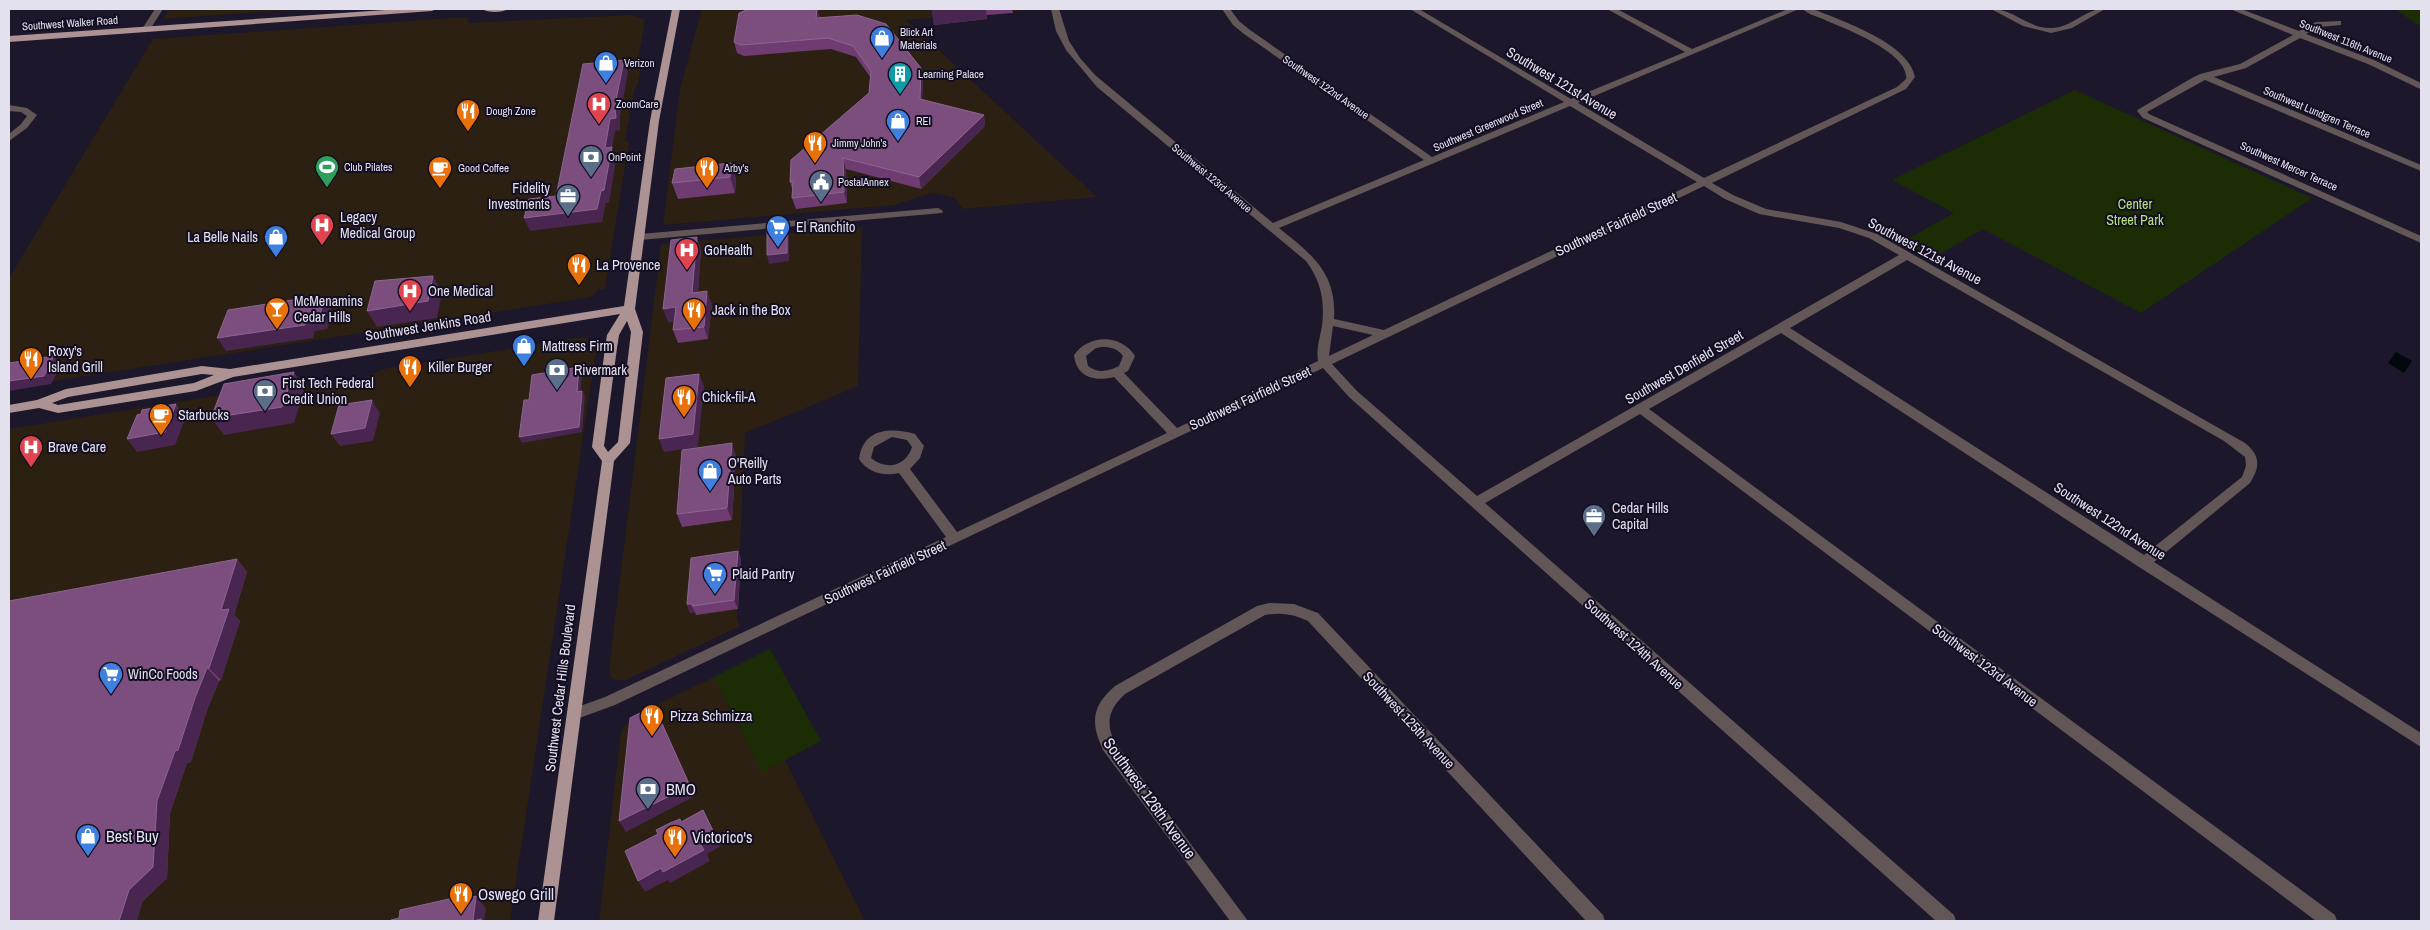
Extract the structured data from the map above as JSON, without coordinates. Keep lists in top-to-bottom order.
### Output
{
  "streets": {
    "main road": ["Southwest Walker Road", "Southwest Jenkins Road", "Southwest Cedar Hills Boulevard"],
    "street": [
      "Southwest 116th Avenue",
      "Southwest 121st Avenue",
      "Southwest 122nd Avenue",
      "Southwest Lundgren Terrace",
      "Southwest Greenwood Street",
      "Southwest Mercer Terrace",
      "Southwest 123rd Avenue",
      "Southwest Fairfield Street",
      "Southwest Denfield Street",
      "Southwest 124th Avenue",
      "Southwest 125th Avenue",
      "Southwest 126th Avenue"
    ]
  },
  "crossings": [
    ["Southwest 121st Avenue", "Southwest 122nd Avenue"],
    ["Southwest 121st Avenue", "Southwest Greenwood Street"],
    ["Southwest 121st Avenue", "Southwest Fairfield Street"],
    ["Southwest 121st Avenue", "Southwest Denfield Street"],
    ["Southwest 122nd Avenue", "Southwest Greenwood Street"],
    ["Southwest 122nd Avenue", "Southwest Denfield Street"],
    ["Southwest Lundgren Terrace", "Southwest Mercer Terrace"],
    ["Southwest Greenwood Street", "Southwest 123rd Avenue"],
    ["Southwest 123rd Avenue", "Southwest Fairfield Street"],
    ["Southwest 123rd Avenue", "Southwest Denfield Street"],
    ["Southwest 123rd Avenue", "Southwest 124th Avenue"],
    ["Southwest Fairfield Street", "Southwest 124th Avenue"],
    ["Southwest Fairfield Street", "Southwest Cedar Hills Boulevard"],
    ["Southwest Denfield Street", "Southwest 124th Avenue"],
    ["Southwest 125th Avenue", "Southwest 126th Avenue"]
  ],
  "parks": ["Center Street Park"],
  "places": {
    "shop": [
      "Blick Art Materials",
      "Verizon",
      "REI",
      "La Belle Nails",
      "Mattress Firm",
      "O'Reilly Auto Parts",
      "Best Buy"
    ],
    "building": ["Learning Palace"],
    "hospital": [
      "ZoomCare",
      "Legacy Medical Group",
      "GoHealth",
      "One Medical",
      "Brave Care"
    ],
    "restaurant": [
      "Dough Zone",
      "Jimmy John's",
      "Arby's",
      "La Provence",
      "Jack in the Box",
      "Roxy's Island Grill",
      "Killer Burger",
      "Chick-fil-A",
      "Pizza Schmizza",
      "Victorico's",
      "Oswego Grill"
    ],
    "bank": [
      "OnPoint",
      "Rivermark",
      "First Tech Federal Credit Union",
      "BMO"
    ],
    "sports": ["Club Pilates"],
    "cafe": ["Good Coffee", "Starbucks"],
    "public building": ["PostalAnnex"],
    "office": ["Fidelity Investments", "Cedar Hills Capital"],
    "supermarket": ["El Ranchito", "Plaid Pantry", "WinCo Foods"],
    "bar": ["McMenamins Cedar Hills"]
  }
}
